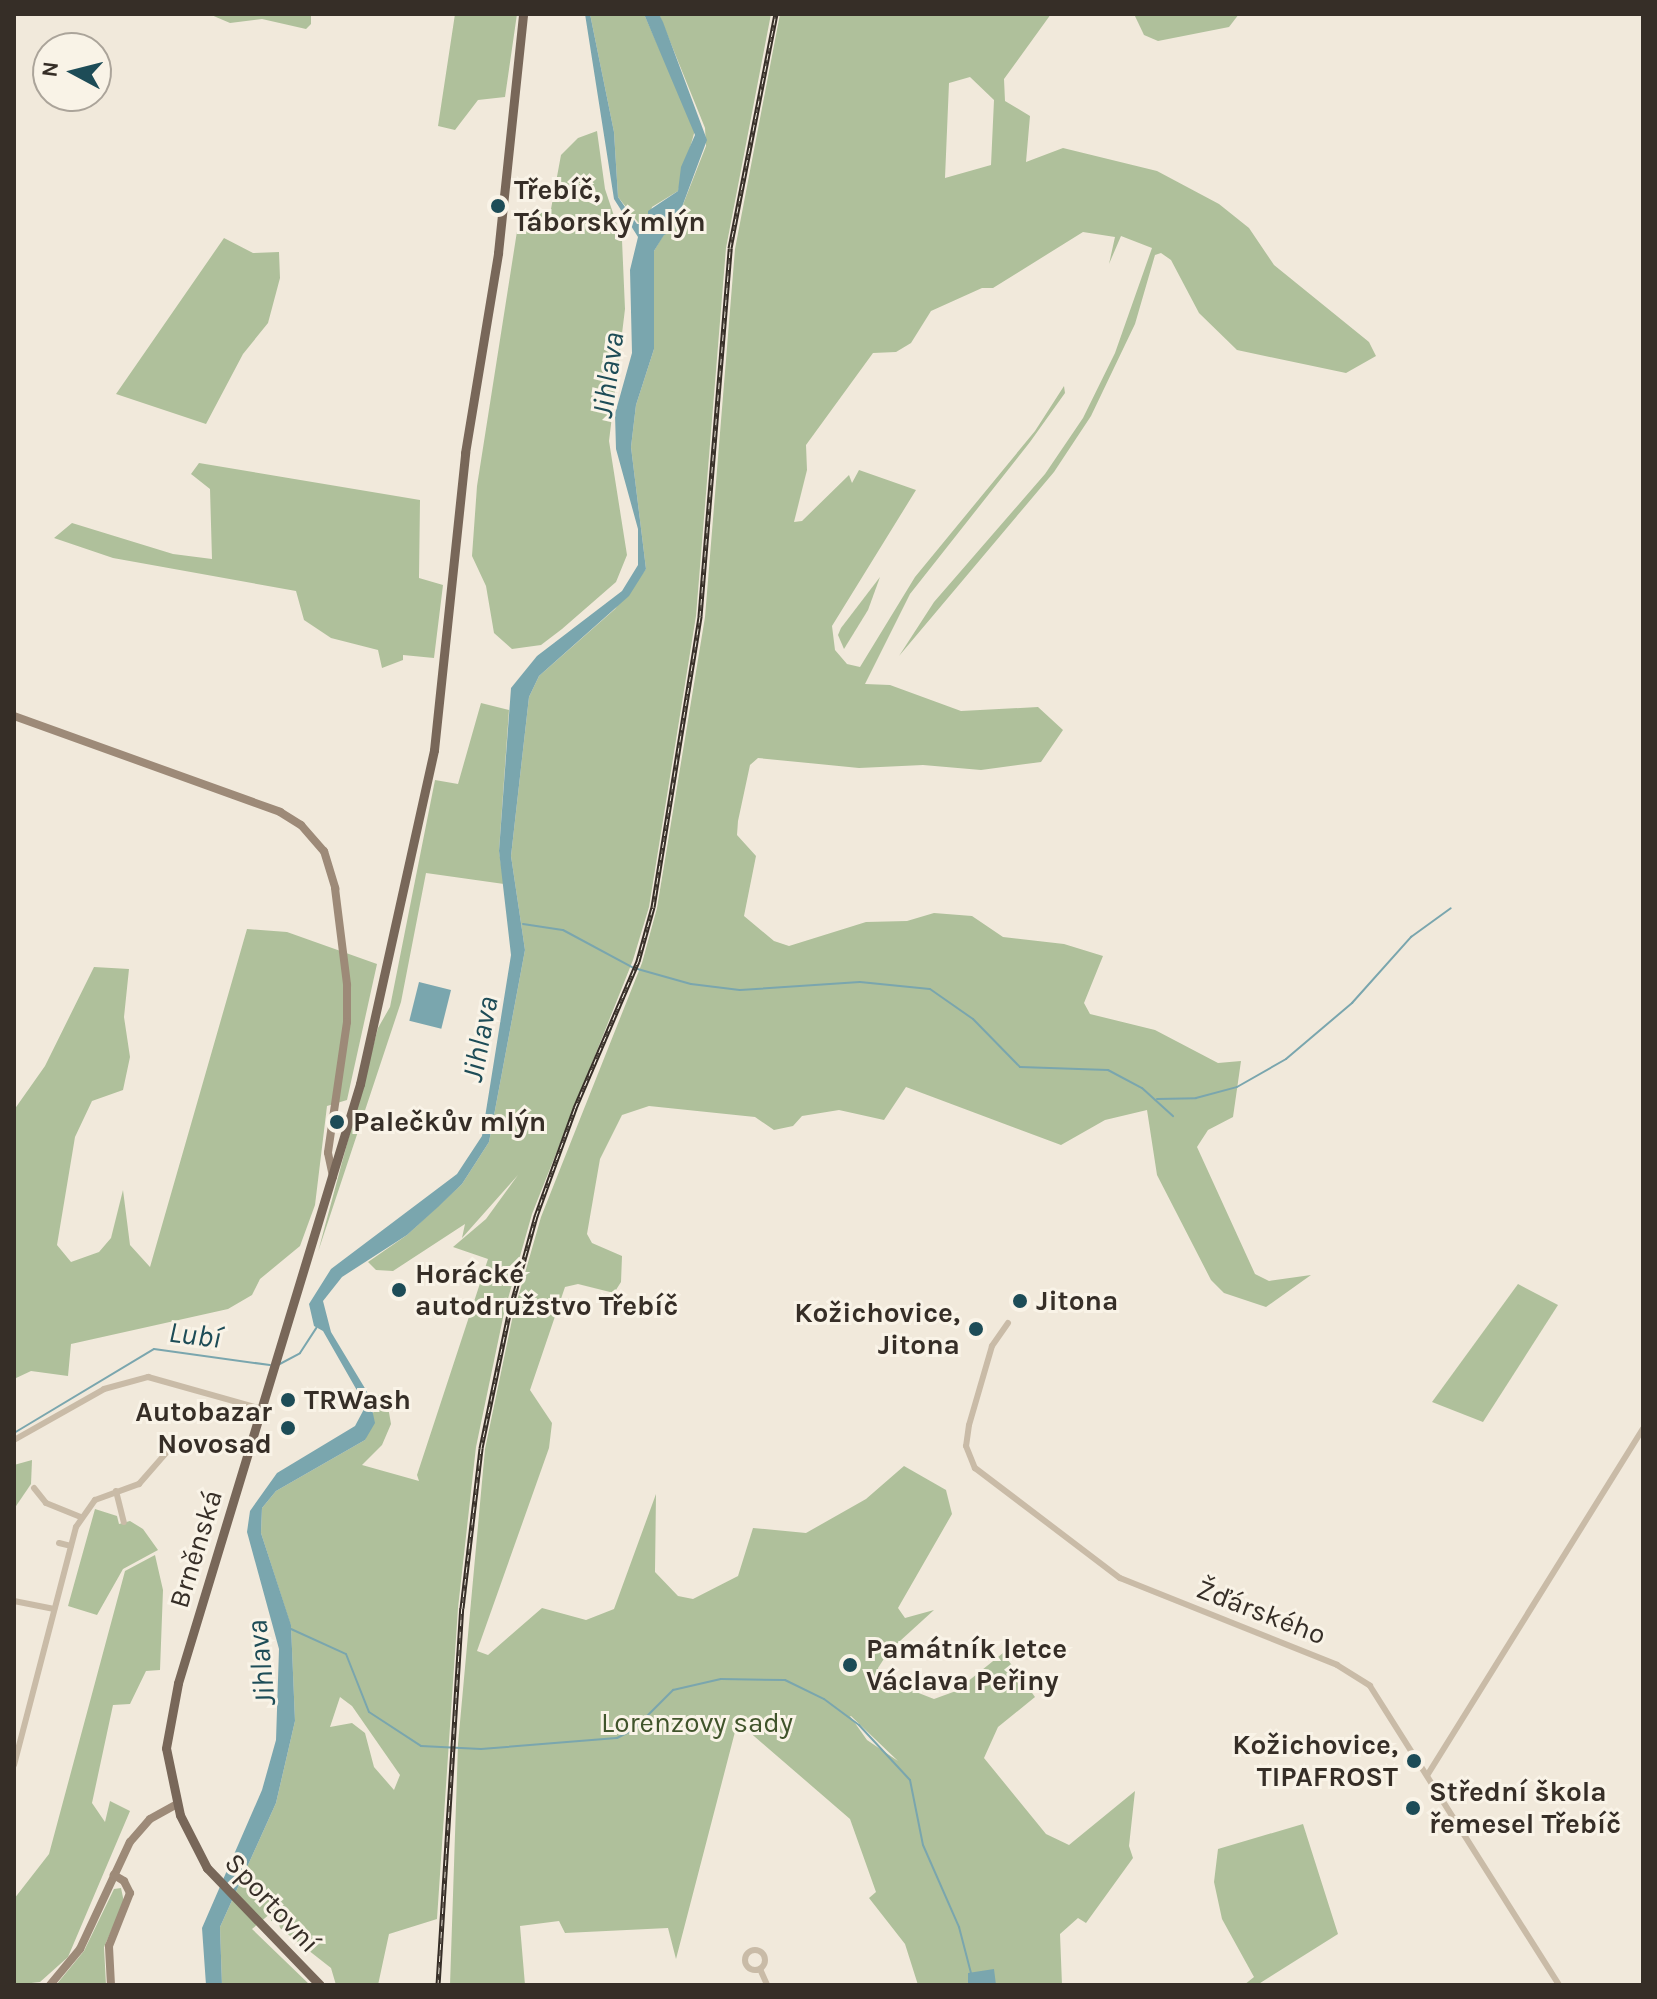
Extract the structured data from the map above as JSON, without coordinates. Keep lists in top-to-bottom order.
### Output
{
  "streets": {
    "main road": ["Brněnská", "Sportovní"],
    "street": ["Žďárského"]
  },
  "crossings": [
    ["Brněnská", "Sportovní"]
  ],
  "water": ["Jihlava", "Lubí"],
  "parks": ["Lorenzovy sady"],
  "places": [
    "Třebíč, Táborský mlýn",
    "Palečkův mlýn",
    "Horácké autodružstvo Třebíč",
    "Jitona",
    "Kožichovice, Jitona",
    "TRWash",
    "Autobazar Novosad",
    "Památník letce Václava Peřiny",
    "Kožichovice, TIPAFROST",
    "Střední škola řemesel Třebíč"
  ],
  "north": "left"
}
